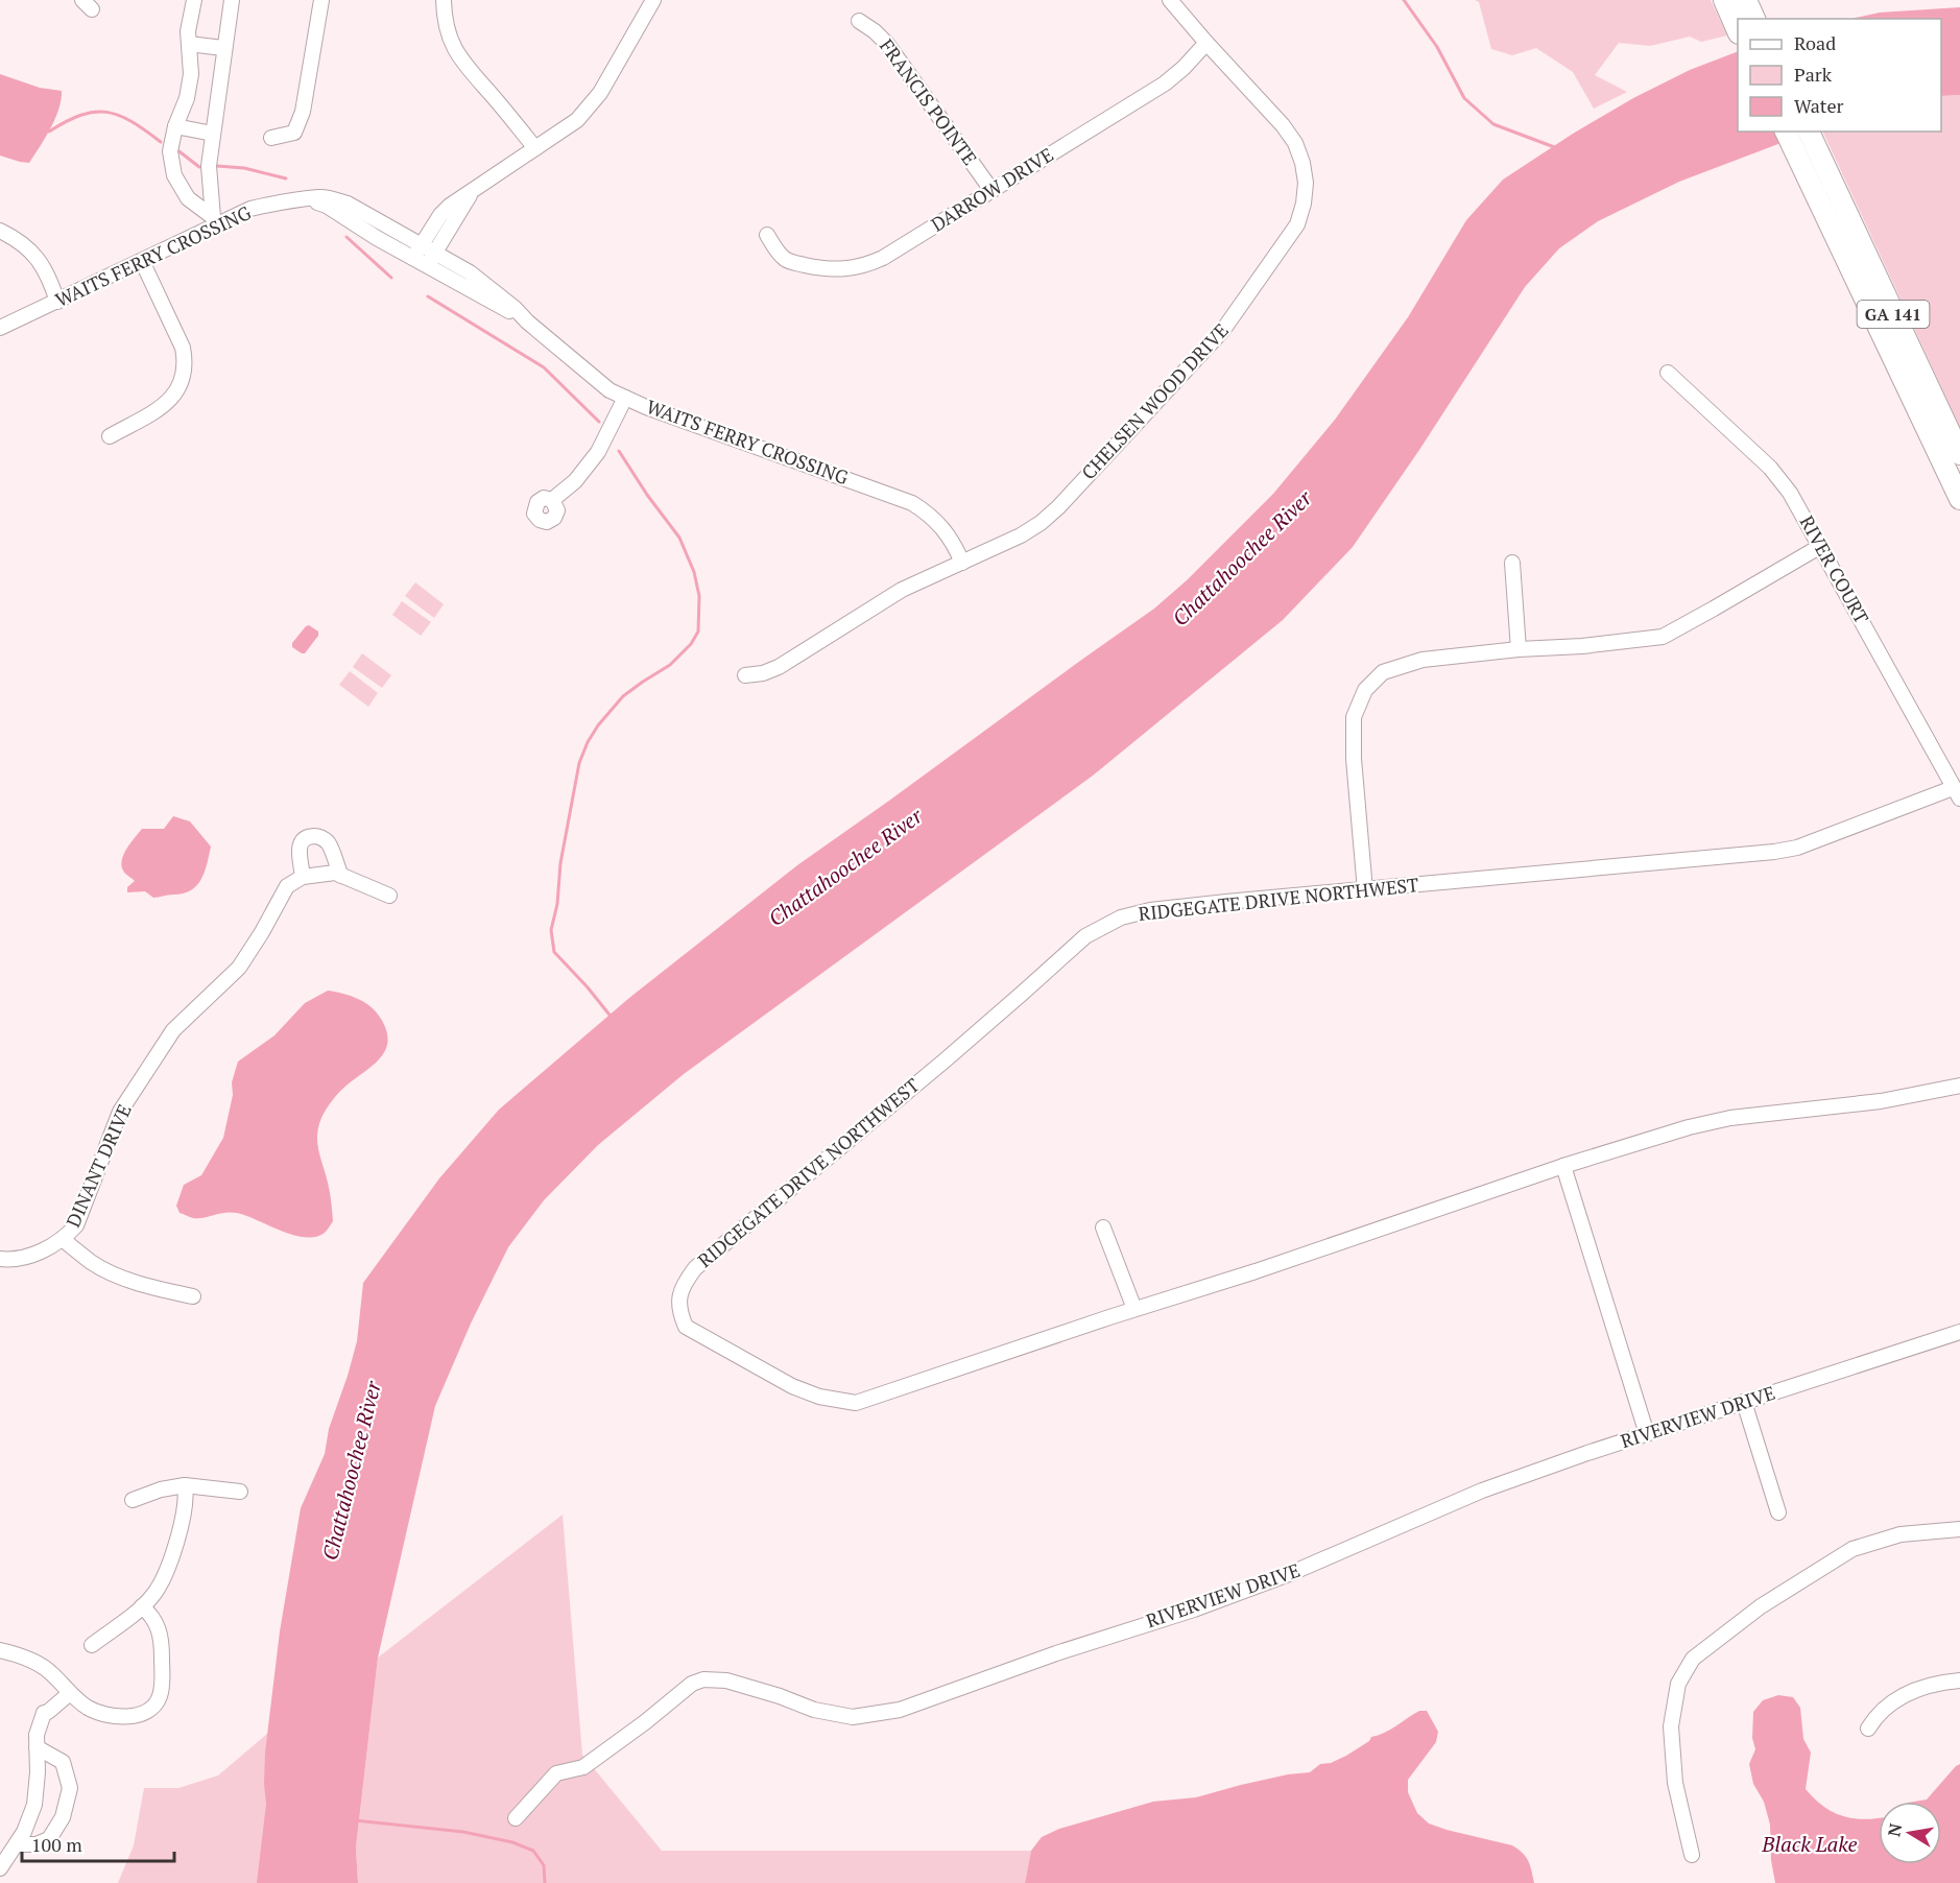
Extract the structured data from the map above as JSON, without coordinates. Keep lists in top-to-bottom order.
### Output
{
  "streets": {
    "highway": ["GA 141"],
    "street": [
      "FRANCIS POINTE",
      "DARROW DRIVE",
      "WAITS FERRY CROSSING",
      "CHELSEN WOOD DRIVE",
      "RIVER COURT",
      "RIDGEGATE DRIVE NORTHWEST",
      "DINANT DRIVE",
      "RIVERVIEW DRIVE"
    ]
  },
  "crossings": [
    ["FRANCIS POINTE", "DARROW DRIVE"],
    ["DARROW DRIVE", "CHELSEN WOOD DRIVE"],
    ["WAITS FERRY CROSSING", "CHELSEN WOOD DRIVE"],
    ["RIVER COURT", "RIDGEGATE DRIVE NORTHWEST"]
  ],
  "water": ["Chattahoochee River", "Black Lake"],
  "legend": ["Road", "Park", "Water"],
  "scale_bar": "100 m",
  "north": "left"
}
